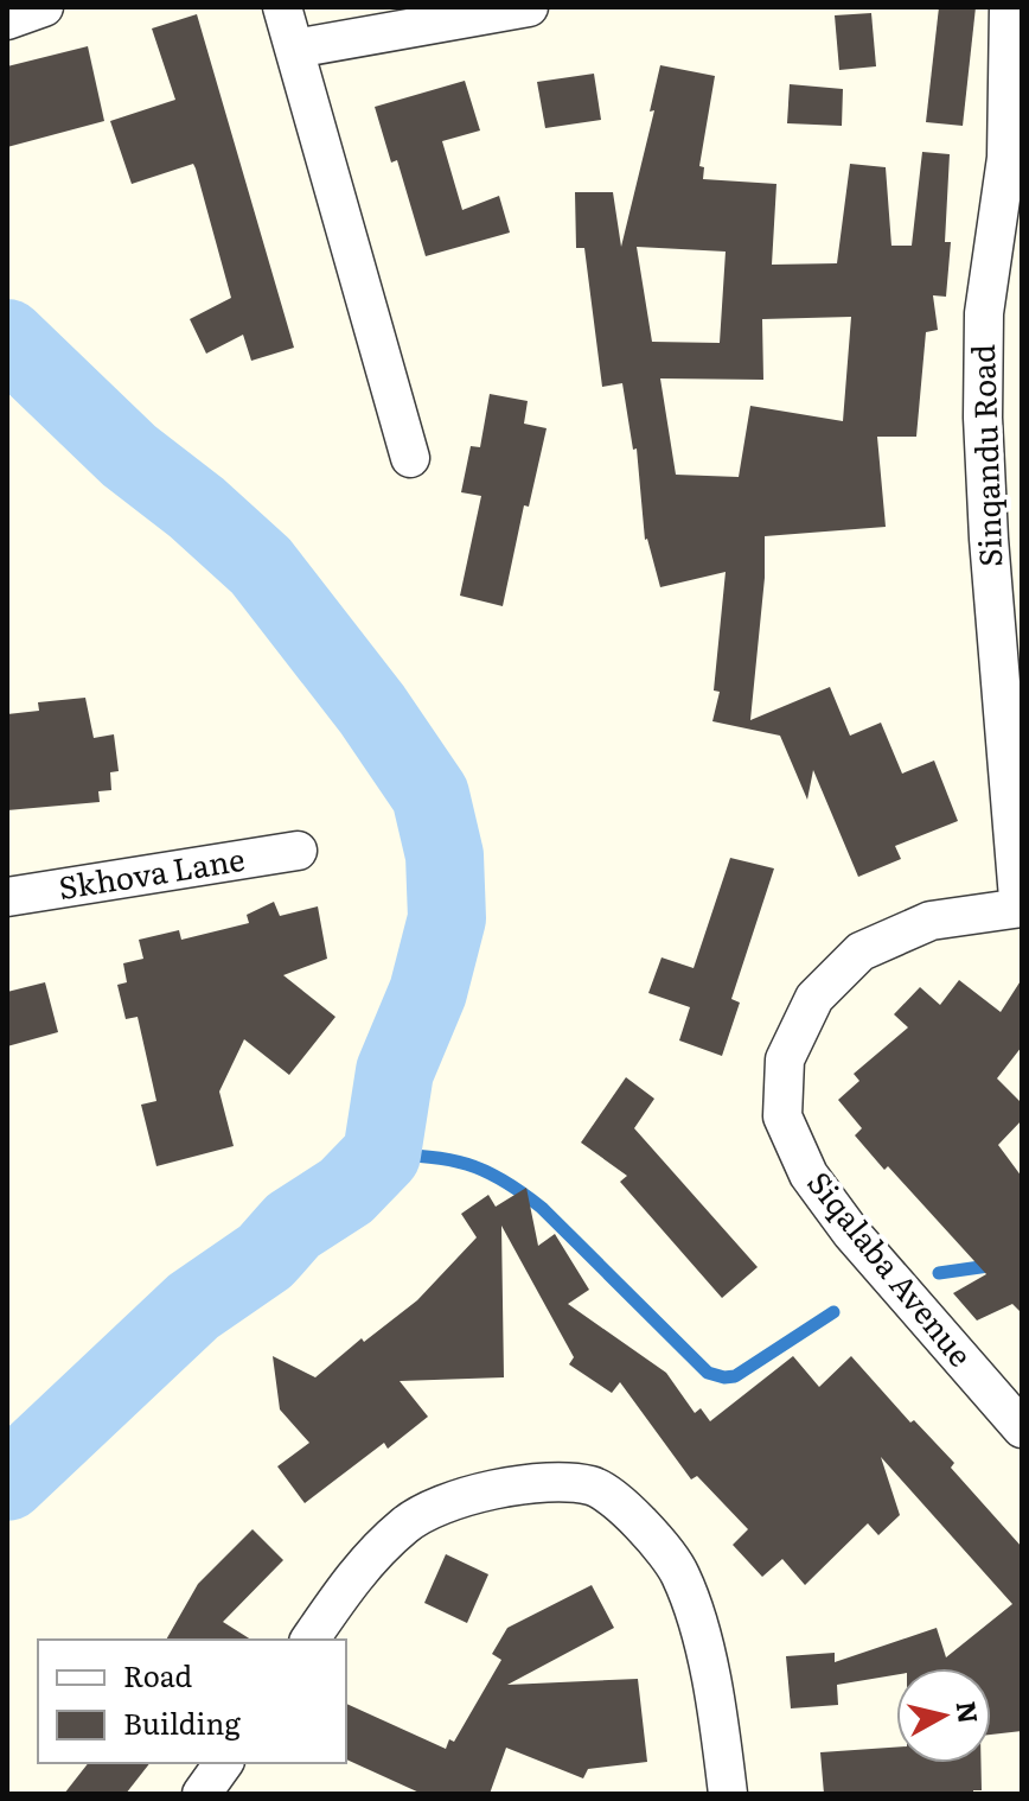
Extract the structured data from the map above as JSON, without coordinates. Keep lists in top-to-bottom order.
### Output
{
  "streets": {
    "street": ["Sinqandu Road", "Skhova Lane", "Siqalaba Avenue"]
  },
  "crossings": [
    ["Sinqandu Road", "Siqalaba Avenue"]
  ],
  "legend": ["Road", "Building"],
  "north": "right"
}
